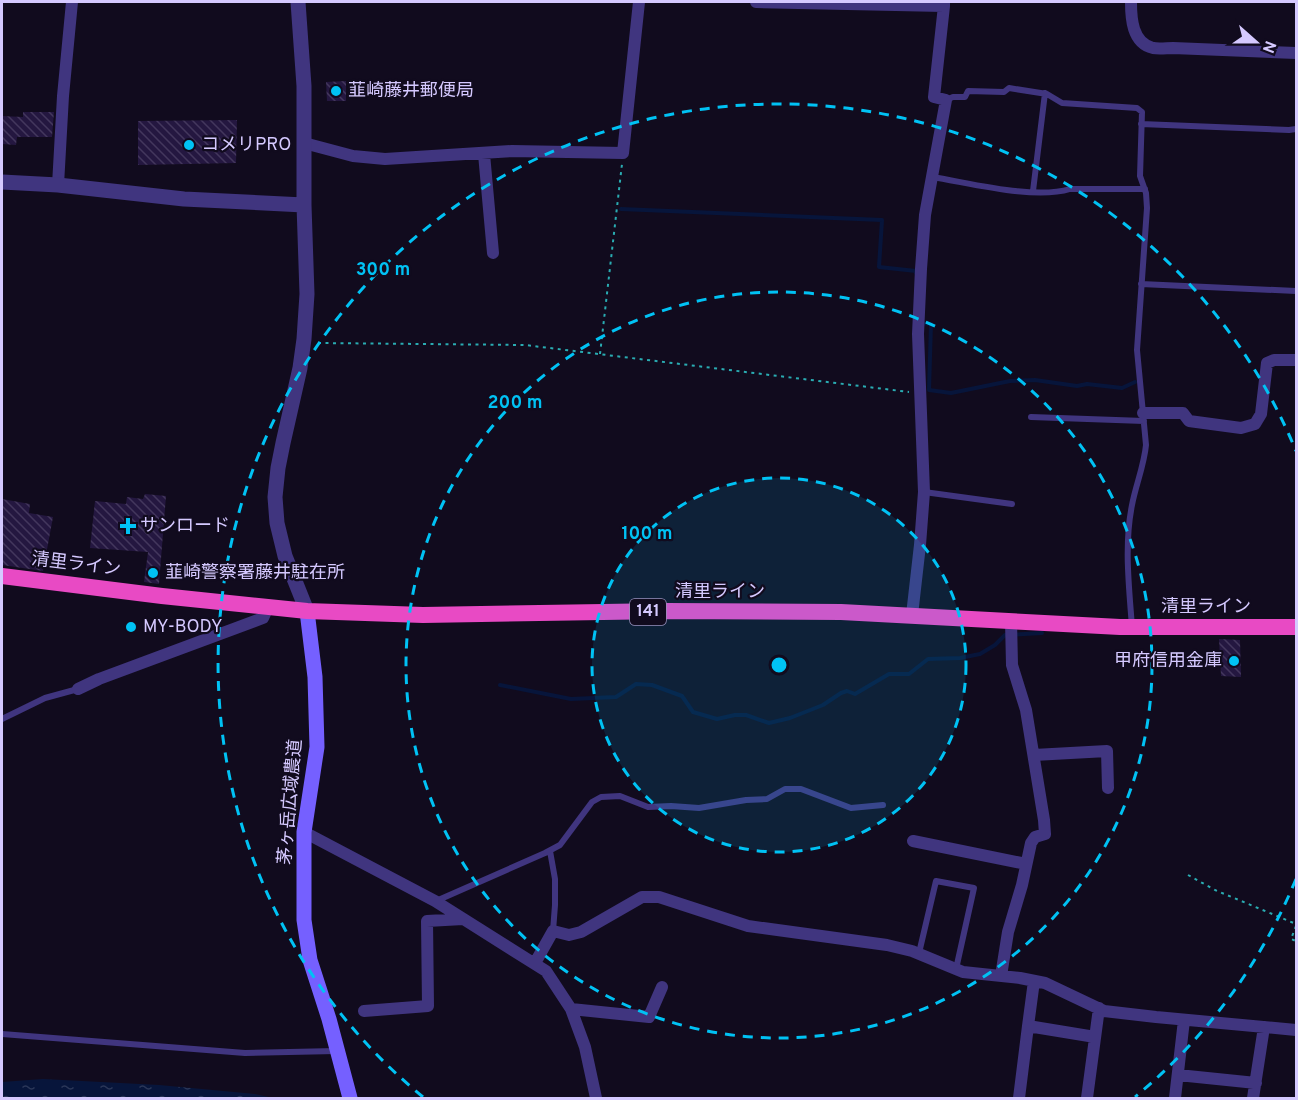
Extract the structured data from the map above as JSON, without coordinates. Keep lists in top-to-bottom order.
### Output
{
  "streets": {
    "highway": ["清里ライン", "141"],
    "main road": ["茅ヶ岳広域農道"]
  },
  "crossings": [
    ["清里ライン", "茅ヶ岳広域農道"]
  ],
  "places": {
    "other": [
      "韮崎藤井郵便局",
      "コメリPRO",
      "韮崎警察署藤井駐在所",
      "MY-BODY",
      "甲府信用金庫"
    ],
    "health": ["サンロード"]
  },
  "north": "right",
  "rings": ["300 m", "200 m", "100 m"]
}
